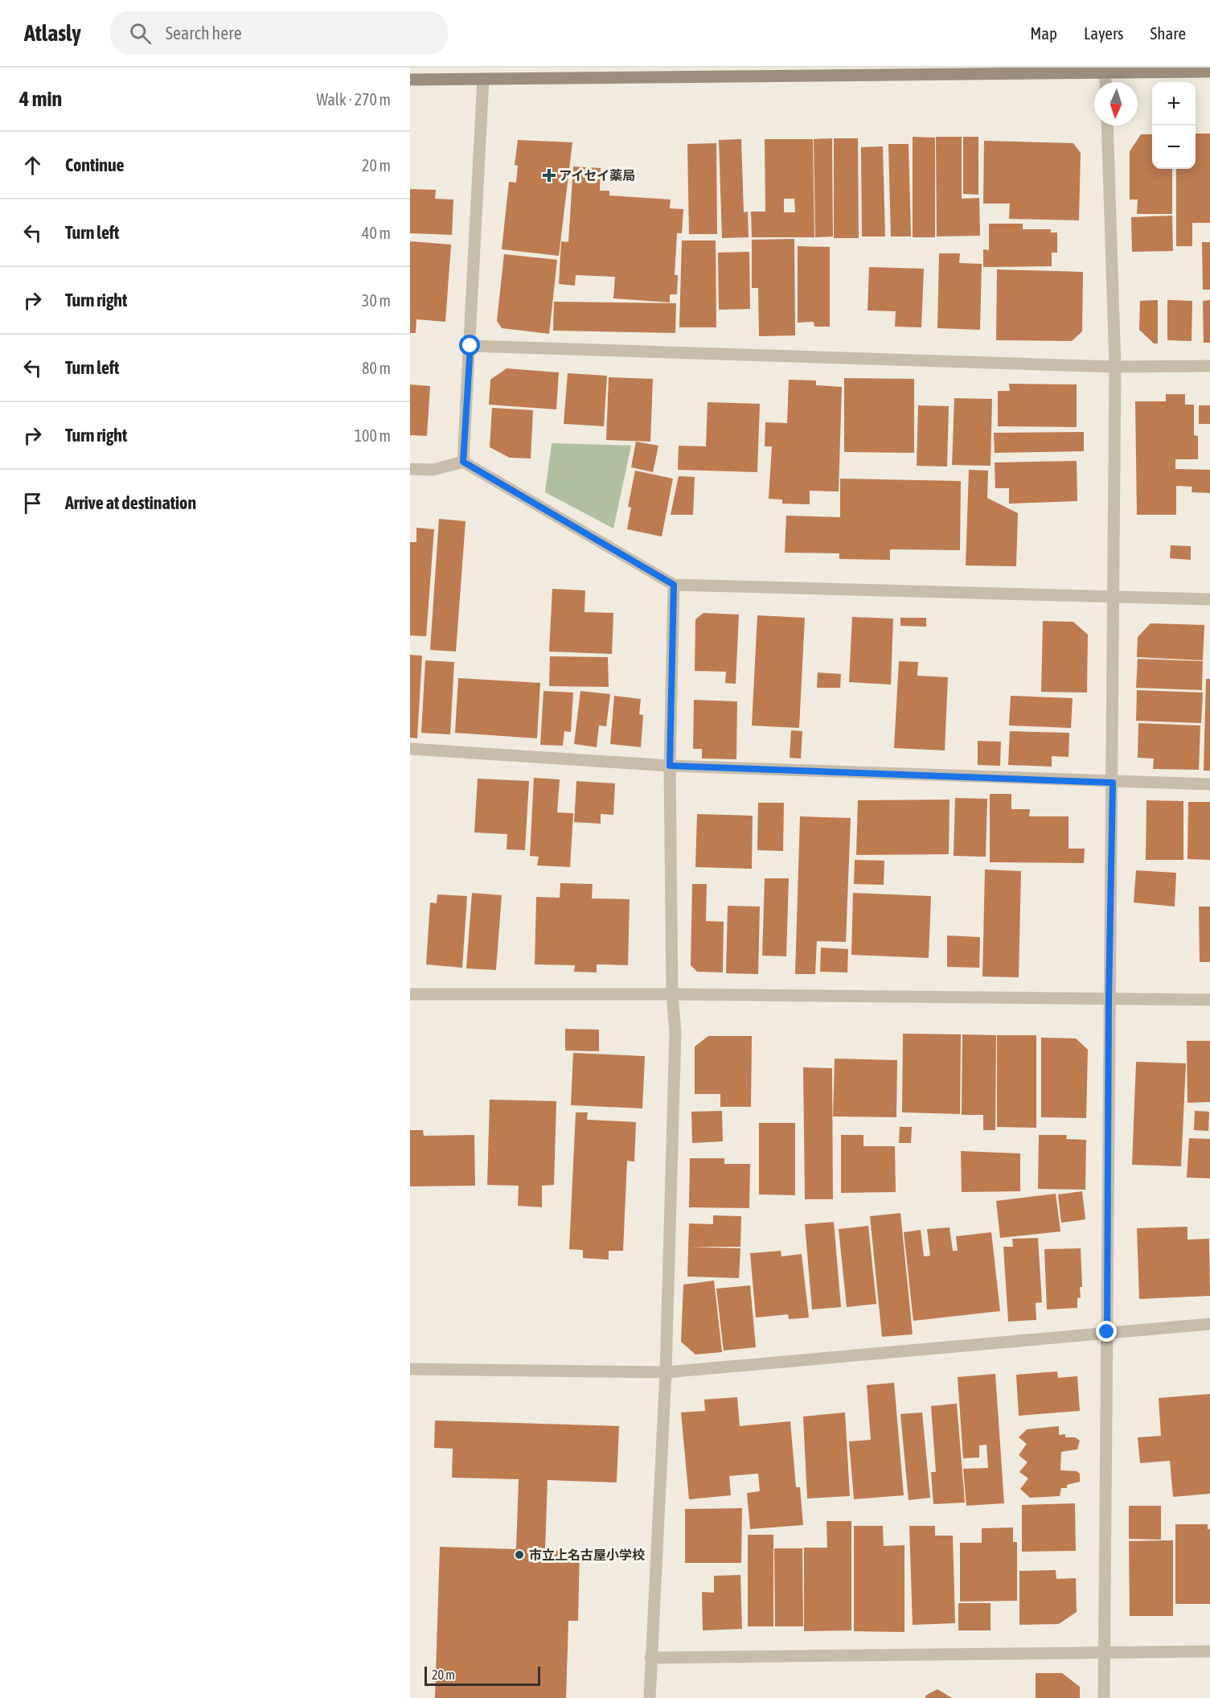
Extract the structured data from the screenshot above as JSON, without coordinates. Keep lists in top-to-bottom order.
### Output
{
  "places": {
    "health": ["アイセイ薬局"],
    "other": ["市立上名古屋小学校"]
  },
  "scale_bar": "20 m",
  "north": "bottom",
  "page": {
    "header": "Atlasly",
    "search": "Search here",
    "nav": ["Map", "Layers", "Share"],
    "heading": ["4 min", "Walk · 270 m"],
    "map_buttons": ["+", "−"],
    "list": [
      ["Continue", "20 m"],
      ["Turn left", "40 m"],
      ["Turn right", "30 m"],
      ["Turn left", "80 m"],
      ["Turn right", "100 m"],
      "Arrive at destination"
    ],
    "scale": "20 m"
  }
}
